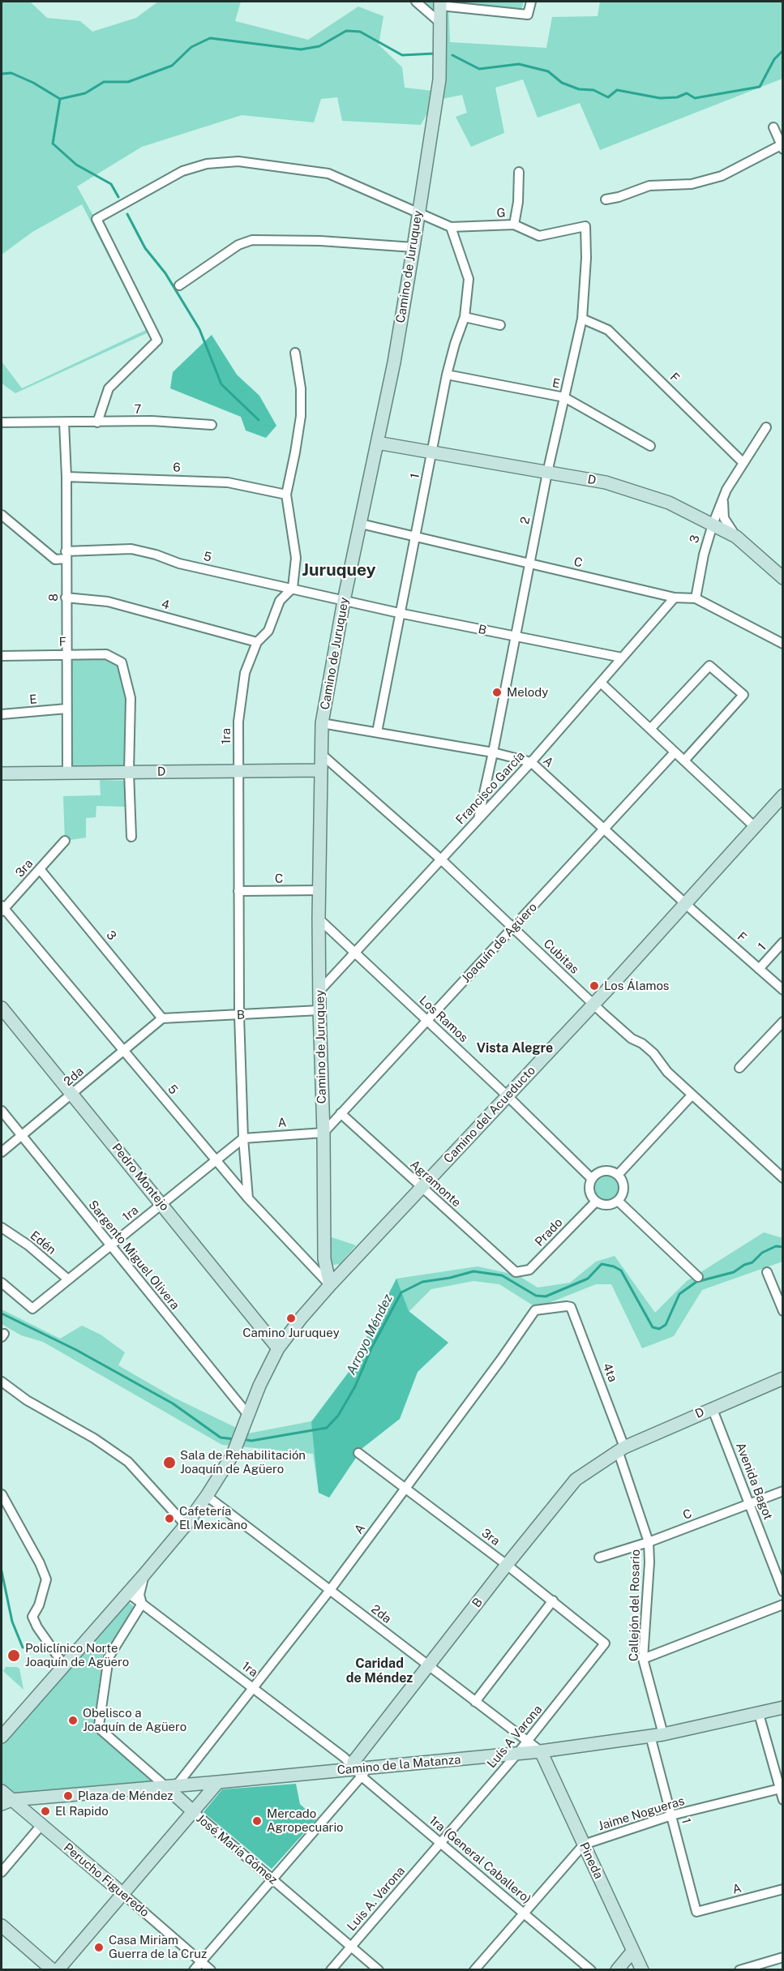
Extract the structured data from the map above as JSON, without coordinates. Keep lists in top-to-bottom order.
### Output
{
  "streets": {
    "street": [
      "G",
      "Camino de Juruquey",
      "F",
      "E",
      "7",
      "6",
      "1",
      "D",
      "2",
      "3",
      "5",
      "C",
      "8",
      "4",
      "B",
      "1ra",
      "A",
      "Francisco García",
      "3ra",
      "Joaquín de Agüero",
      "Cubitas",
      "Los Ramos",
      "2da",
      "Camino del Acueducto",
      "Pedro Montejo",
      "Agramonte",
      "Prado",
      "Edén",
      "Sargento Miguel Olivera",
      "4ta",
      "Avenida Bagot",
      "Callejón del Rosario",
      "Luís A Varona",
      "Camino de la Matanza",
      "Jaime Nogueras",
      "José María Gómez",
      "1ra (General Caballero)",
      "Pineda",
      "Perucho Figueredo",
      "Luis A. Varona"
    ]
  },
  "crossings": [
    ["G", "Camino de Juruquey"],
    ["G", "7"],
    ["G", "1"],
    ["G", "2"],
    ["Camino de Juruquey", "D"],
    ["Camino de Juruquey", "5"],
    ["Camino de Juruquey", "C"],
    ["Camino de Juruquey", "B"],
    ["Camino de Juruquey", "A"],
    ["Camino de Juruquey", "Francisco García"],
    ["Camino de Juruquey", "Joaquín de Agüero"],
    ["Camino de Juruquey", "Cubitas"],
    ["Camino de Juruquey", "Los Ramos"],
    ["Camino de Juruquey", "Camino del Acueducto"],
    ["F", "1"],
    ["F", "D"],
    ["F", "2"],
    ["F", "3"],
    ["F", "8"],
    ["F", "A"],
    ["F", "Camino del Acueducto"],
    ["E", "1"],
    ["E", "2"],
    ["E", "8"],
    ["7", "8"],
    ["6", "8"],
    ["1", "D"],
    ["1", "C"],
    ["1", "B"],
    ["1", "A"],
    ["1", "Callejón del Rosario"],
    ["1", "Camino de la Matanza"],
    ["1", "Jaime Nogueras"],
    ["D", "2"],
    ["D", "3"],
    ["D", "8"],
    ["D", "B"],
    ["D", "1ra"],
    ["D", "4ta"],
    ["D", "Avenida Bagot"],
    ["D", "Callejón del Rosario"],
    ["2", "C"],
    ["2", "B"],
    ["2", "A"],
    ["2", "Francisco García"],
    ["3", "C"],
    ["3", "B"],
    ["3", "3ra"],
    ["3", "2da"],
    ["5", "8"],
    ["5", "B"],
    ["5", "1ra"],
    ["5", "3ra"],
    ["5", "2da"],
    ["5", "Camino del Acueducto"],
    ["C", "1ra"],
    ["C", "Francisco García"],
    ["C", "Avenida Bagot"],
    ["C", "Callejón del Rosario"],
    ["8", "4"],
    ["4", "1ra"],
    ["B", "1ra"],
    ["B", "Francisco García"],
    ["B", "3ra"],
    ["B", "2da"],
    ["B", "4ta"],
    ["B", "Callejón del Rosario"],
    ["B", "Camino de la Matanza"],
    ["B", "1ra (General Caballero)"],
    ["1ra", "A"],
    ["1ra", "Camino del Acueducto"],
    ["1ra", "Pedro Montejo"],
    ["1ra", "Edén"],
    ["1ra", "Sargento Miguel Olivera"],
    ["1ra", "Camino de la Matanza"],
    ["1ra", "José María Gómez"],
    ["1ra", "1ra (General Caballero)"],
    ["A", "Francisco García"],
    ["A", "3ra"],
    ["A", "Joaquín de Agüero"],
    ["A", "2da"],
    ["A", "Camino del Acueducto"],
    ["A", "4ta"],
    ["A", "Camino de la Matanza"],
    ["A", "José María Gómez"],
    ["Francisco García", "Cubitas"],
    ["Francisco García", "Los Ramos"],
    ["3ra", "Luís A Varona"],
    ["Joaquín de Agüero", "Cubitas"],
    ["Joaquín de Agüero", "Los Ramos"],
    ["Joaquín de Agüero", "Agramonte"],
    ["Cubitas", "Camino del Acueducto"],
    ["Los Ramos", "Camino del Acueducto"],
    ["Los Ramos", "Prado"],
    ["2da", "Camino del Acueducto"],
    ["2da", "Pedro Montejo"],
    ["2da", "Sargento Miguel Olivera"],
    ["2da", "Luís A Varona"],
    ["2da", "Camino de la Matanza"],
    ["2da", "Pineda"],
    ["Camino del Acueducto", "Pedro Montejo"],
    ["Camino del Acueducto", "Agramonte"],
    ["Camino del Acueducto", "Sargento Miguel Olivera"],
    ["Agramonte", "Prado"],
    ["4ta", "Callejón del Rosario"],
    ["Callejón del Rosario", "Camino de la Matanza"],
    ["Luís A Varona", "Camino de la Matanza"],
    ["Luís A Varona", "1ra (General Caballero)"],
    ["Luís A Varona", "Luis A. Varona"],
    ["Camino de la Matanza", "José María Gómez"],
    ["Camino de la Matanza", "1ra (General Caballero)"],
    ["Camino de la Matanza", "Pineda"],
    ["Camino de la Matanza", "Perucho Figueredo"],
    ["Jaime Nogueras", "1ra (General Caballero)"],
    ["Jaime Nogueras", "Pineda"],
    ["José María Gómez", "Luis A. Varona"],
    ["1ra (General Caballero)", "Luis A. Varona"]
  ],
  "districts": ["Juruquey", "Vista Alegre", "Caridad de Méndez"],
  "water": ["Arroyo Méndez"],
  "places": [
    "Melody",
    "Los Álamos",
    "Camino Juruquey",
    "Sala de Rehabilitación Joaquín de Agüero",
    "Cafetería El Mexicano",
    "Policlínico Norte Joaquín de Agüero",
    "Obelisco a Joaquín de Agüero",
    "Plaza de Méndez",
    "El Rapido",
    "Mercado Agropecuario",
    "Casa Miriam Guerra de la Cruz"
  ]
}
